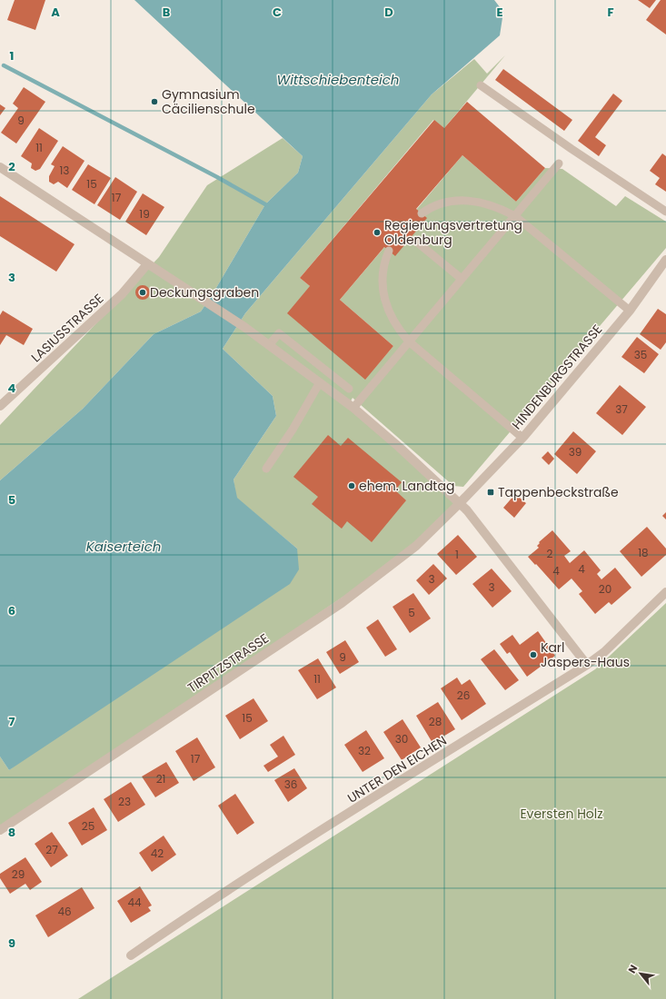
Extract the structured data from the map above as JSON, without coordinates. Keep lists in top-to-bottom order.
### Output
{
  "streets": {
    "street": [
      "LASIUSSTRASSE",
      "HINDENBURGSTRASSE",
      "TIRPITZSTRASSE",
      "UNTER DEN EICHEN"
    ]
  },
  "crossings": [
    ["HINDENBURGSTRASSE", "TIRPITZSTRASSE"]
  ],
  "water": ["Wittschiebenteich", "Kaiserteich"],
  "parks": ["Eversten Holz"],
  "places": {
    "other": [
      "Gymnasium Cäcilienschule",
      "Regierungsvertretung Oldenburg",
      "Deckungsgraben",
      "ehem. Landtag",
      "Karl Jaspers-Haus"
    ],
    "transit": ["Tappenbeckstraße"]
  },
  "house_numbers": [
    "9",
    "11",
    "13",
    "15",
    "17",
    "19",
    "35",
    "37",
    "39",
    "18",
    "2",
    "1",
    "4",
    "4",
    "3",
    "3",
    "20",
    "5",
    "9",
    "11",
    "26",
    "15",
    "28",
    "30",
    "32",
    "17",
    "21",
    "36",
    "23",
    "25",
    "27",
    "42",
    "29",
    "44",
    "46"
  ],
  "north": "top left",
  "grid": {
    "columns": [
      "A",
      "B",
      "C",
      "D",
      "E",
      "F"
    ],
    "rows": [
      "1",
      "2",
      "3",
      "4",
      "5",
      "6",
      "7",
      "8",
      "9"
    ]
  }
}
